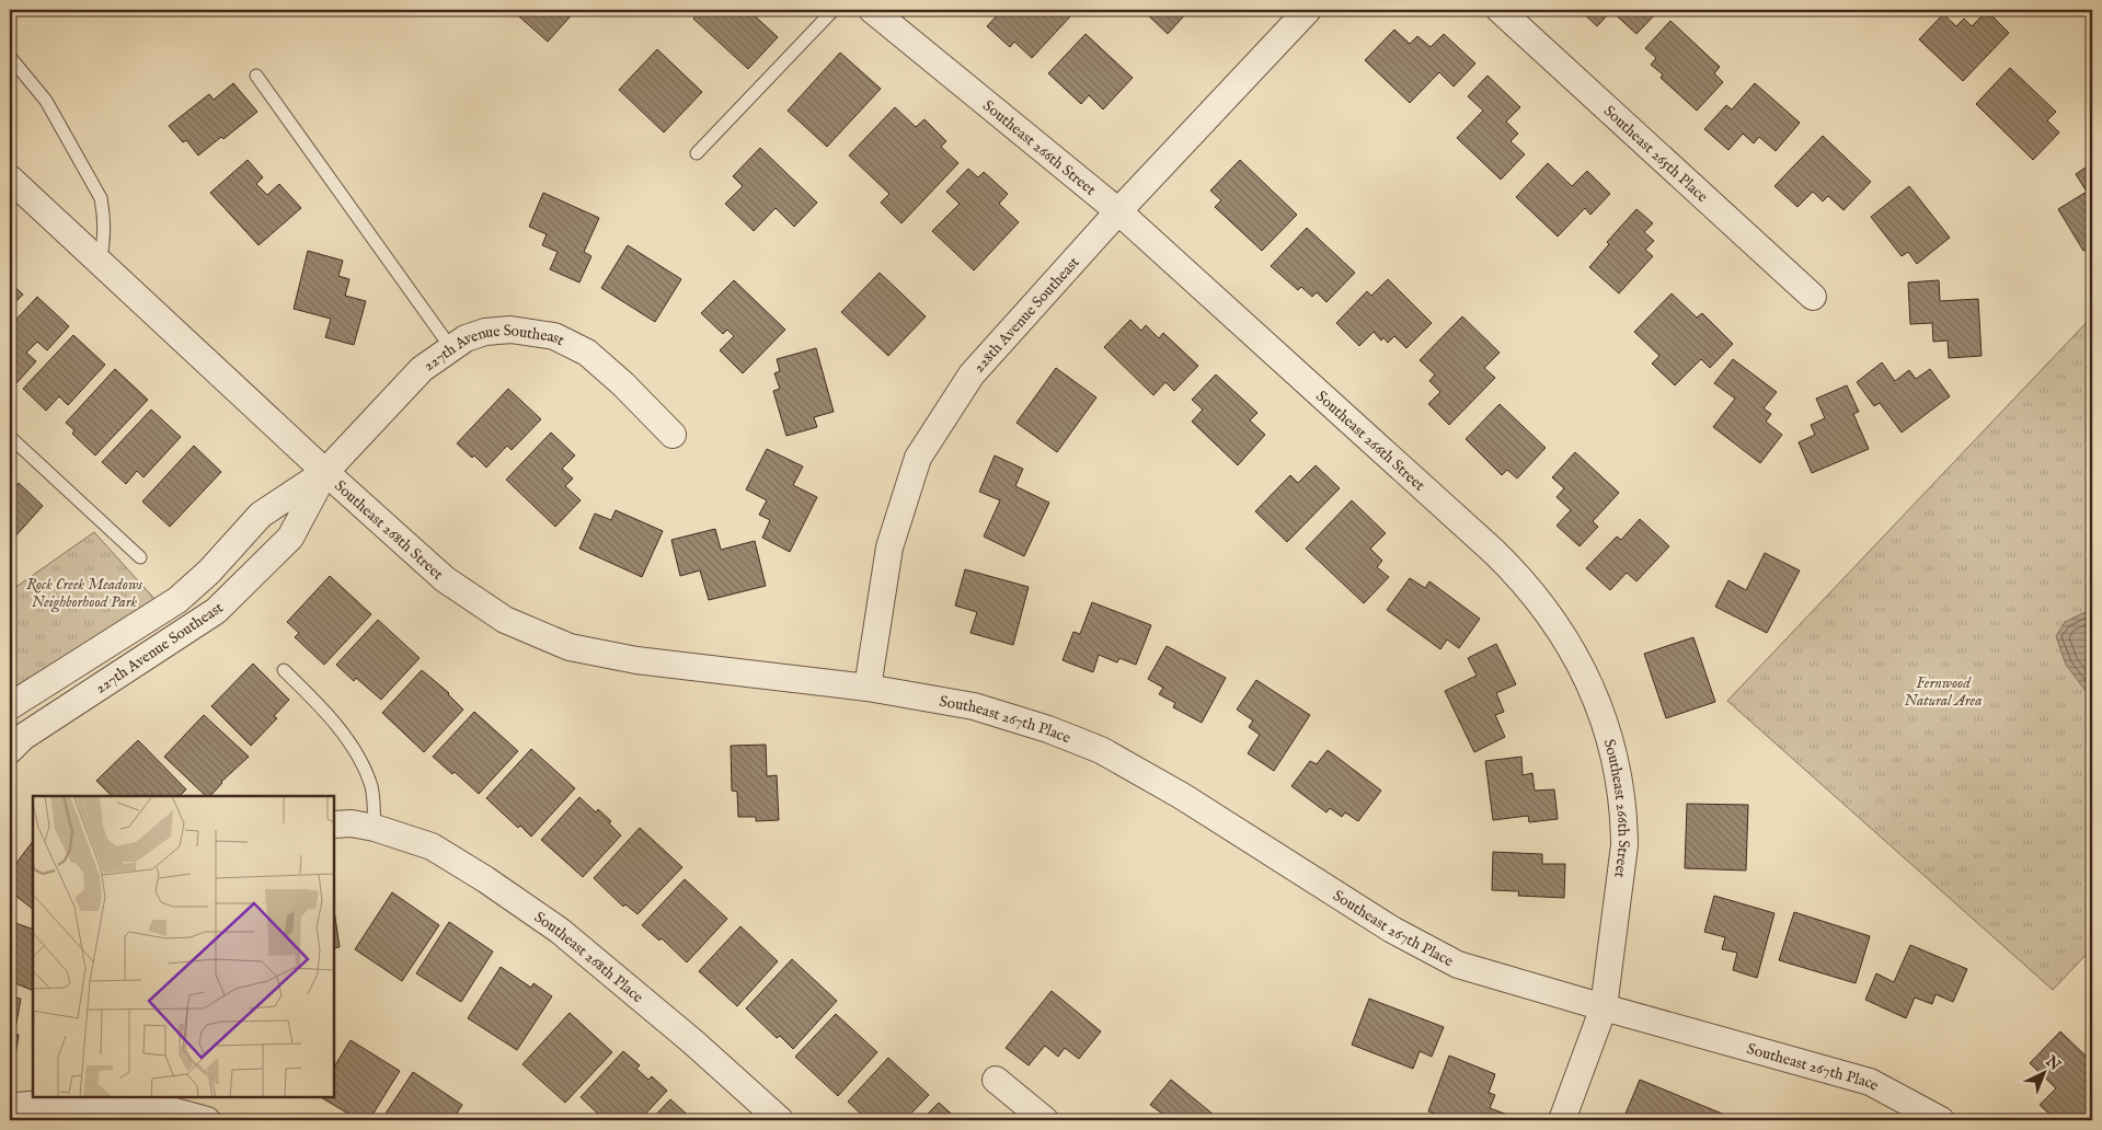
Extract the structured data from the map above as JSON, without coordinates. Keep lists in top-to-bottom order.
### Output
{
  "streets": {
    "street": [
      "Southeast 266th Street",
      "Southeast 265th Place",
      "228th Avenue Southeast",
      "227th Avenue Southeast",
      "Southeast 268th Street",
      "Southeast 267th Place",
      "Southeast 268th Place"
    ]
  },
  "crossings": [
    ["Southeast 266th Street", "228th Avenue Southeast"],
    ["Southeast 266th Street", "Southeast 267th Place"],
    ["228th Avenue Southeast", "Southeast 268th Street"],
    ["228th Avenue Southeast", "Southeast 267th Place"],
    ["227th Avenue Southeast", "Southeast 268th Street"],
    ["Southeast 268th Street", "Southeast 267th Place"]
  ],
  "parks": ["Rock Creek Meadows Neighborhood Park", "Fernwood Natural Area"],
  "north": "top right"
}
